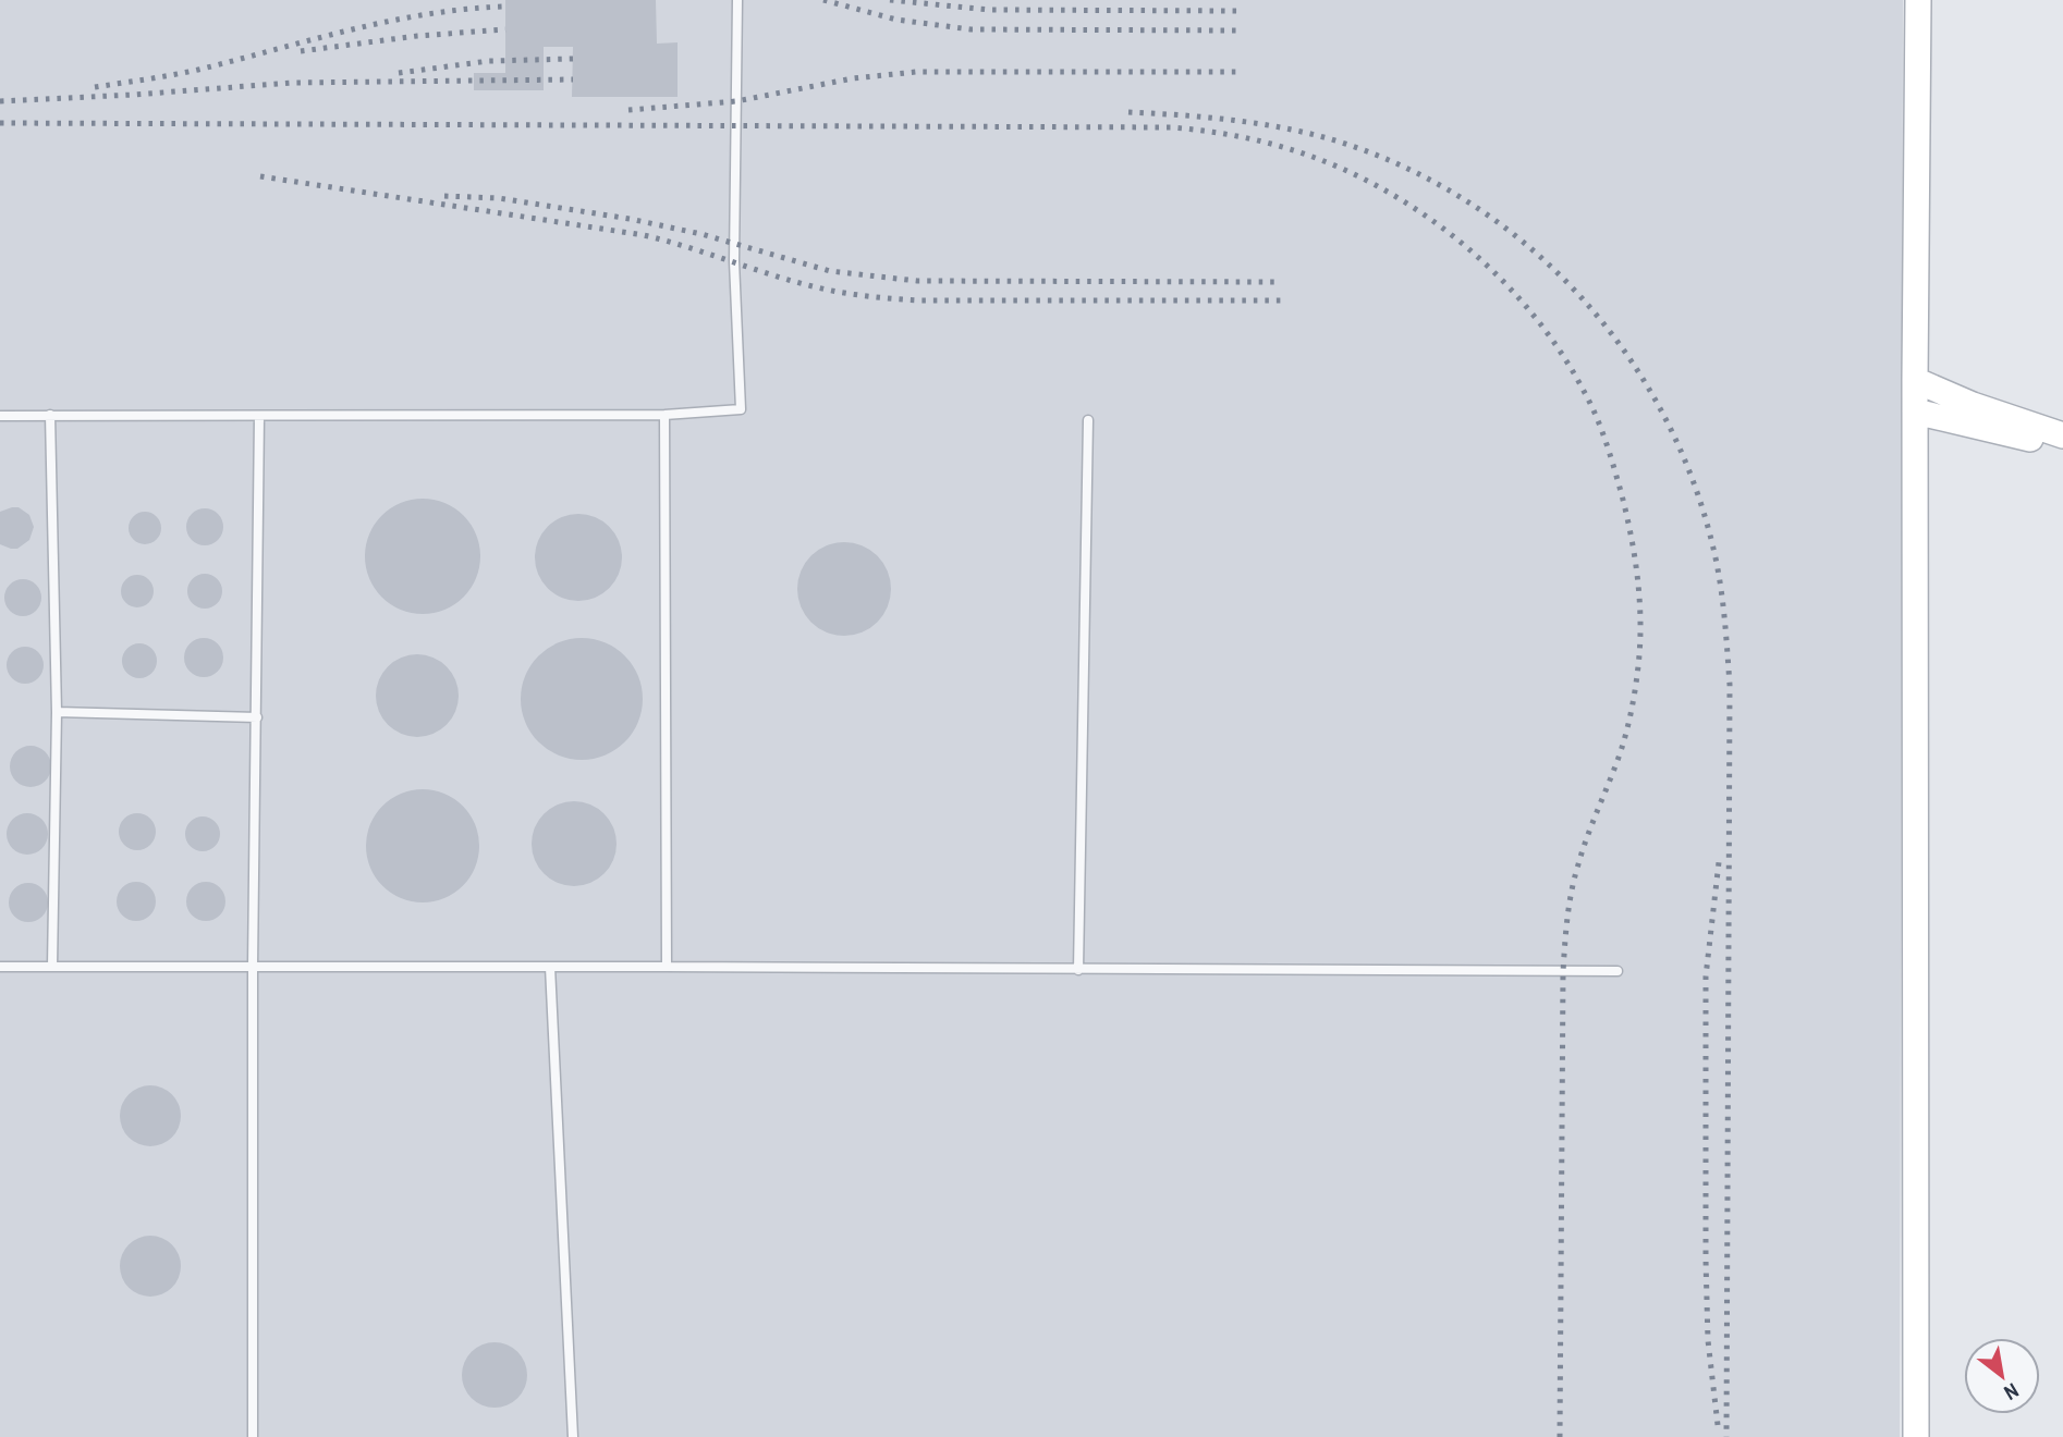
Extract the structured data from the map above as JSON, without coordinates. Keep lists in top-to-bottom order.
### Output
{
  "north": "bottom right"
}
